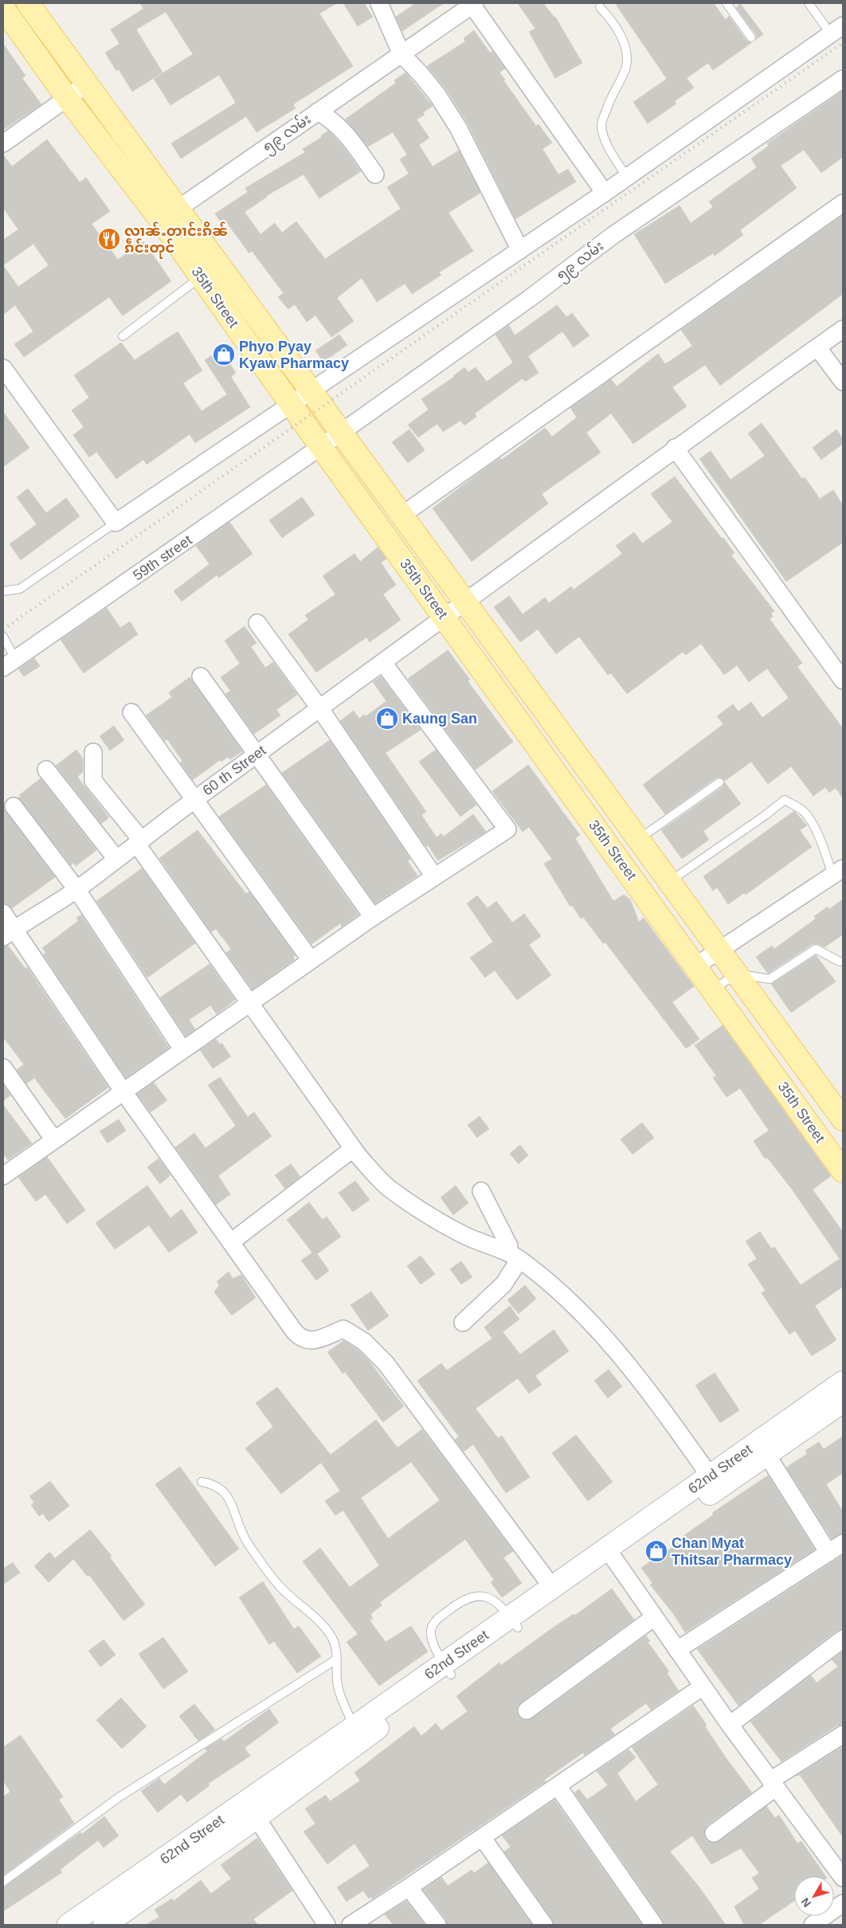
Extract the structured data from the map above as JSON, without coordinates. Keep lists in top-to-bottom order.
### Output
{
  "streets": {
    "main road": ["35th Street", "62nd Street"],
    "street": ["၅၉ လမ်း", "59th street", "60 th Street"]
  },
  "crossings": [
    ["၅၉ လမ်း", "35th Street"],
    ["၅၉ လမ်း", "59th street"],
    ["35th Street", "59th street"],
    ["35th Street", "60 th Street"]
  ],
  "places": {
    "restaurant": ["လၢၼ်ႉတၢင်းၵိၼ် ၵဵင်းတုင်"],
    "shop": ["Phyo Pyay Kyaw Pharmacy", "Kaung San", "Chan Myat Thitsar Pharmacy"]
  },
  "north": "bottom left"
}
